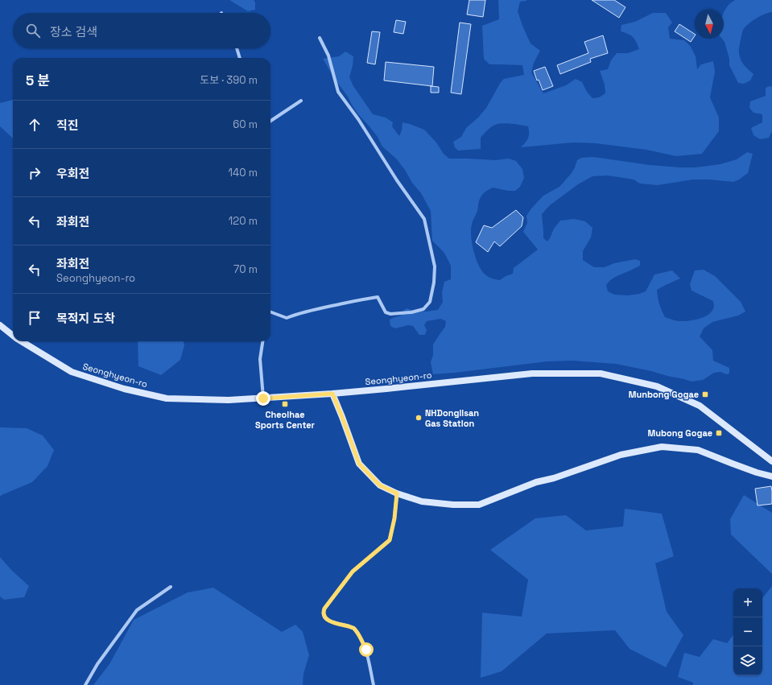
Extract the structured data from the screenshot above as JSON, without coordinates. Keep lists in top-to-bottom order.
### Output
{
  "streets": {
    "main road": ["Seonghyeon-ro"]
  },
  "places": {
    "transit": ["Munbong Gogae", "Cheolhae Sports Center", "Mubong Gogae"],
    "other": ["NHDongilsan Gas Station"]
  },
  "north": "bottom",
  "page": {
    "search": "장소 검색",
    "heading": ["5 분", "도보 · 390 m"],
    "list": [
      ["직진", "60 m"],
      ["우회전", "140 m"],
      ["좌회전", "120 m"],
      ["좌회전", "Seonghyeon-ro", "70 m"],
      "목적지 도착"
    ],
    "map_buttons": ["+", "−"]
  }
}
